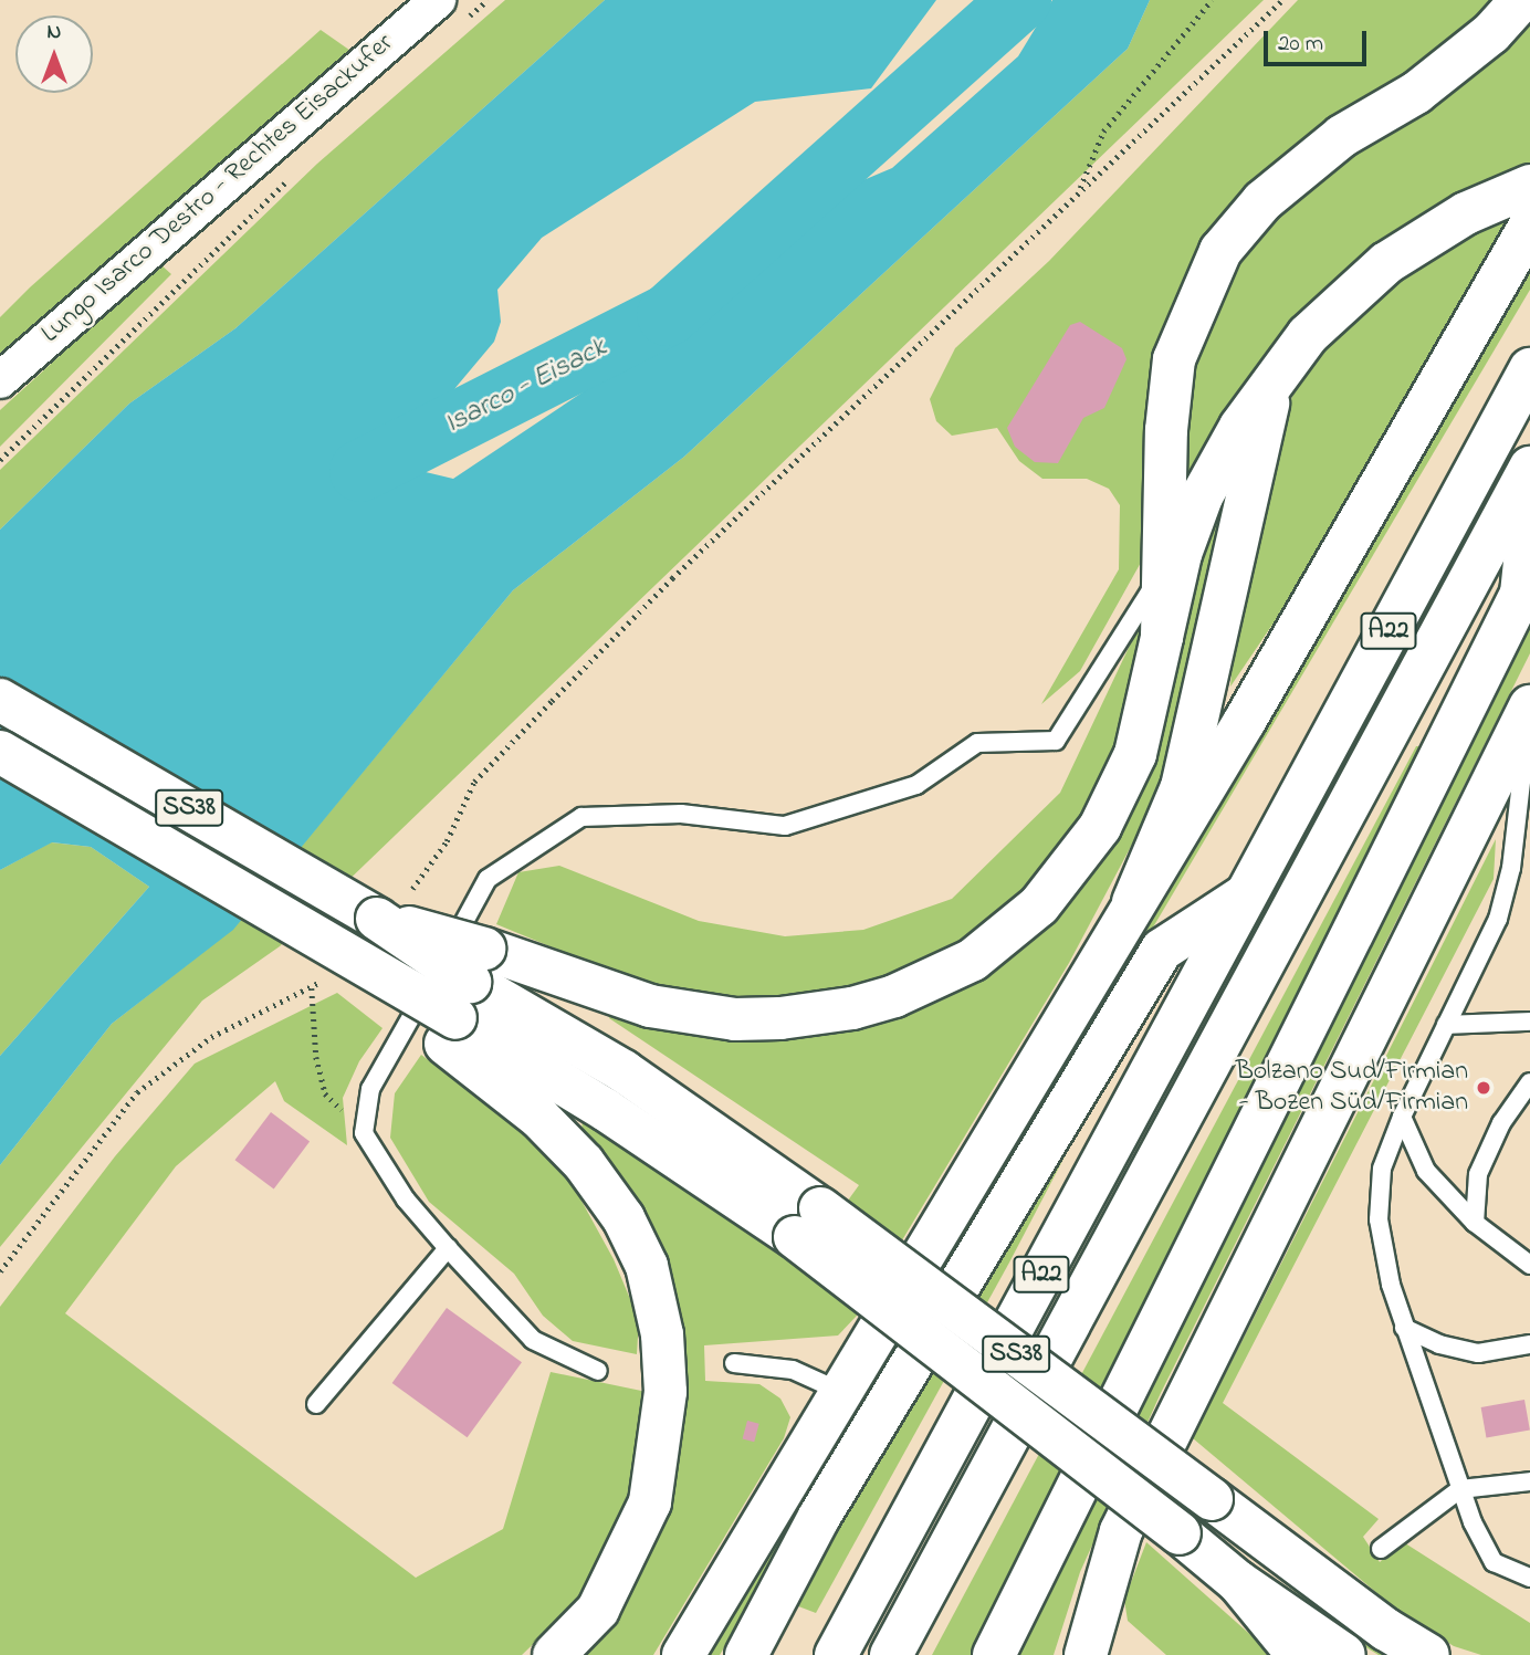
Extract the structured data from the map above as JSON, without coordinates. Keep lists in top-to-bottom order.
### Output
{
  "streets": {
    "main road": ["A22", "SS38"],
    "street": ["Lungo Isarco Destro - Rechtes Eisackufer"]
  },
  "water": ["Isarco - Eisack"],
  "places": ["Bolzano Sud/Firmian - Bozen Süd/Firmian"],
  "scale_bar": "20 m",
  "north": "top"
}
